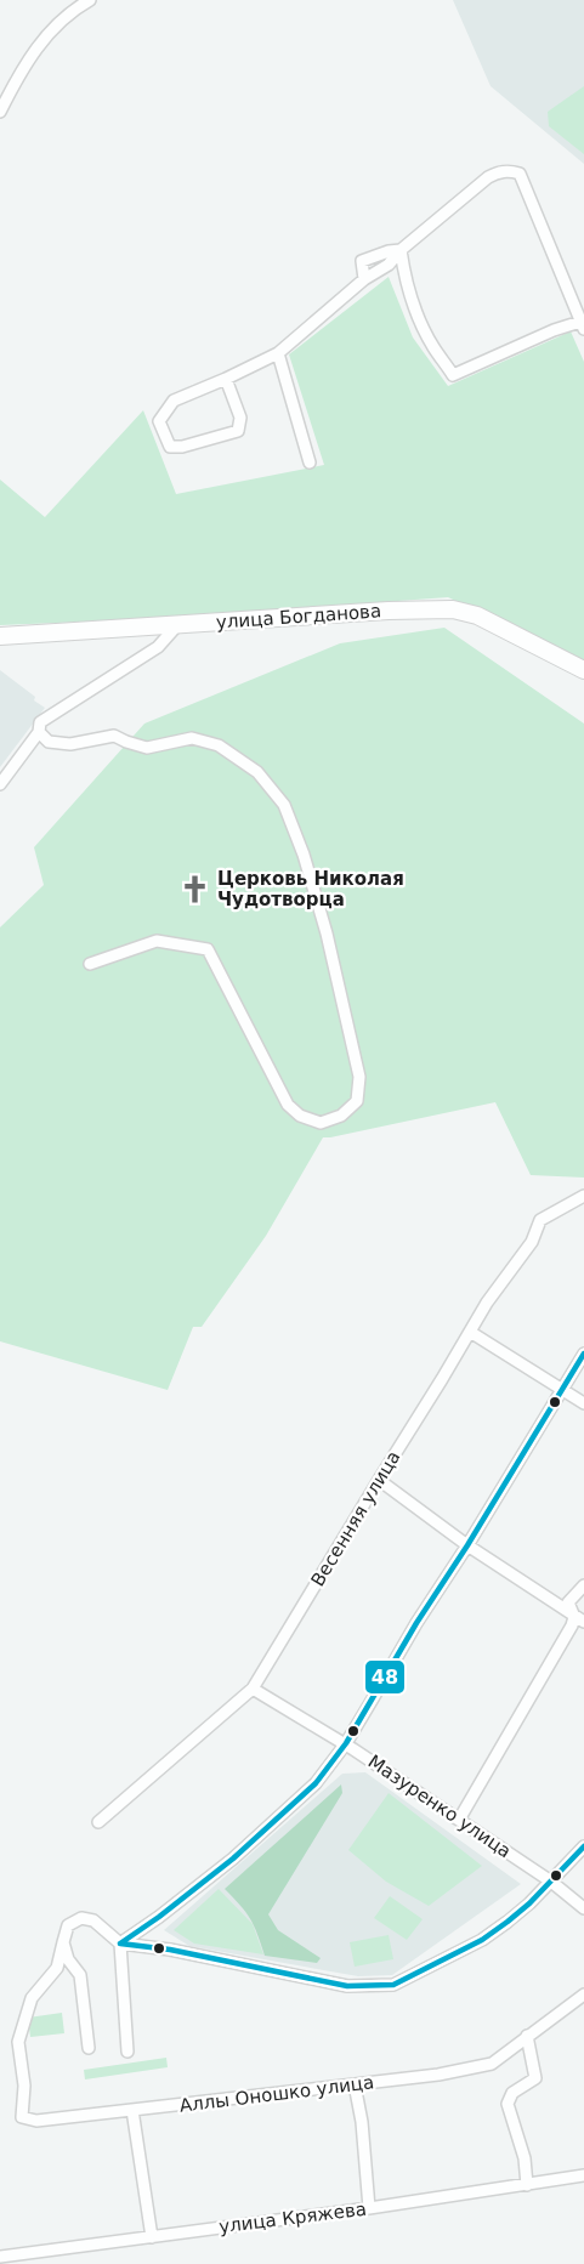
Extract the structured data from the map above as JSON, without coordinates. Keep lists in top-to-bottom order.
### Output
{
  "streets": {
    "main road": ["улица Богданова"],
    "street": [
      "Весенняя улица",
      "Мазуренко улица",
      "Аллы Оношко улица",
      "улица Кряжева"
    ]
  },
  "crossings": [
    ["Весенняя улица", "Мазуренко улица"]
  ],
  "places": {
    "church": ["Церковь Николая Чудотворца"]
  },
  "lines": ["transit line 48"]
}
